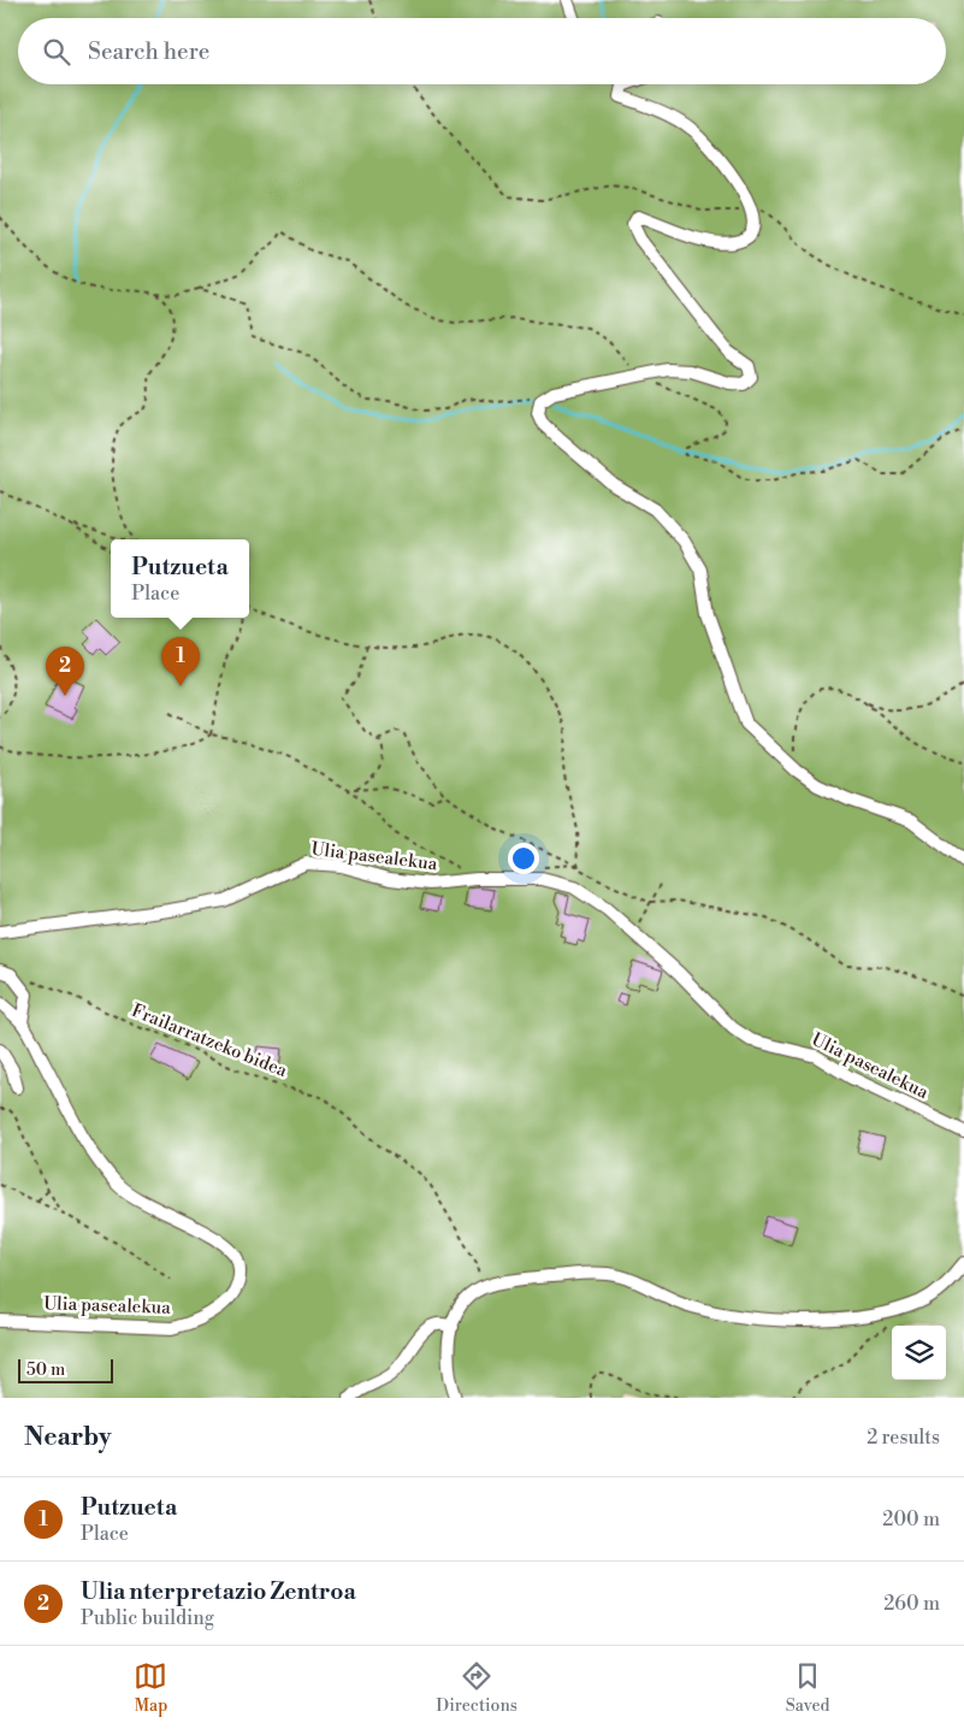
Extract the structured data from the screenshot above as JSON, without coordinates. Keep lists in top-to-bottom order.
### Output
{
  "streets": {
    "street": ["Ulia pasealekua"],
    "path": ["Frailarratzeko bidea"]
  },
  "scale_bar": "50 m",
  "page": {
    "search": "Search here",
    "popup": ["Putzueta", "Place"],
    "pins": ["1", "2"],
    "scale": "50 m",
    "heading": ["Nearby", "2 results"],
    "list": [
      {
        "mark": "1",
        "name": "Putzueta",
        "note": "Place",
        "value": "200 m"
      },
      {
        "mark": "2",
        "name": "Ulia nterpretazio Zentroa",
        "note": "Public building",
        "value": "260 m"
      }
    ],
    "nav": ["Map", "Directions", "Saved"]
  }
}
